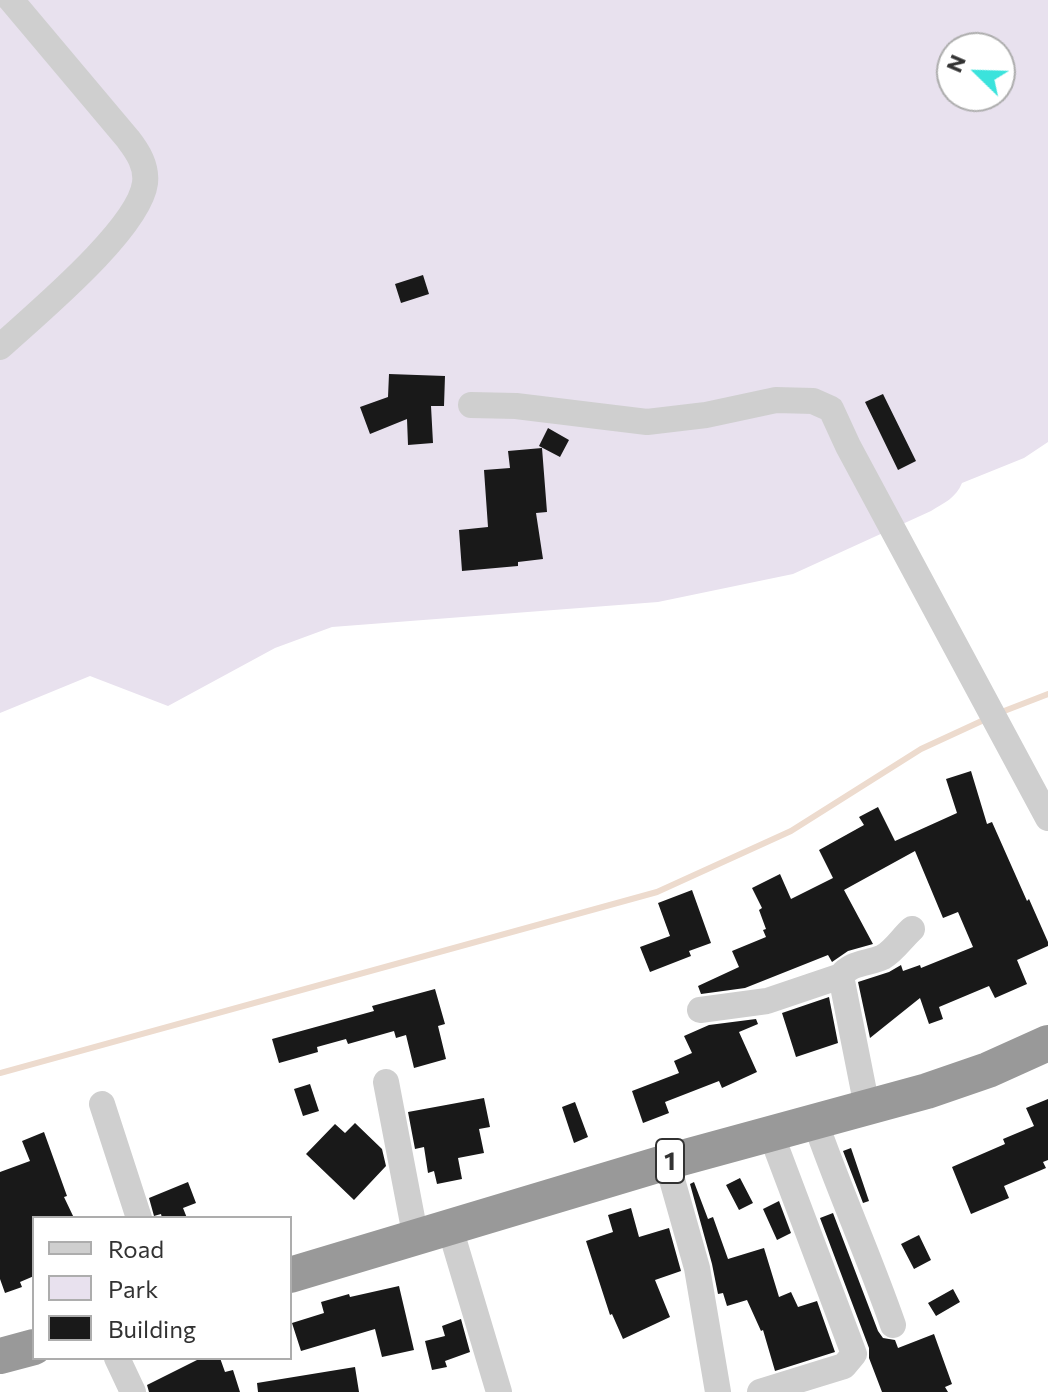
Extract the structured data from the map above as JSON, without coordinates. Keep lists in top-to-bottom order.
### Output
{
  "streets": {
    "highway": ["1"]
  },
  "legend": ["Road", "Park", "Building"],
  "north": "top left"
}
